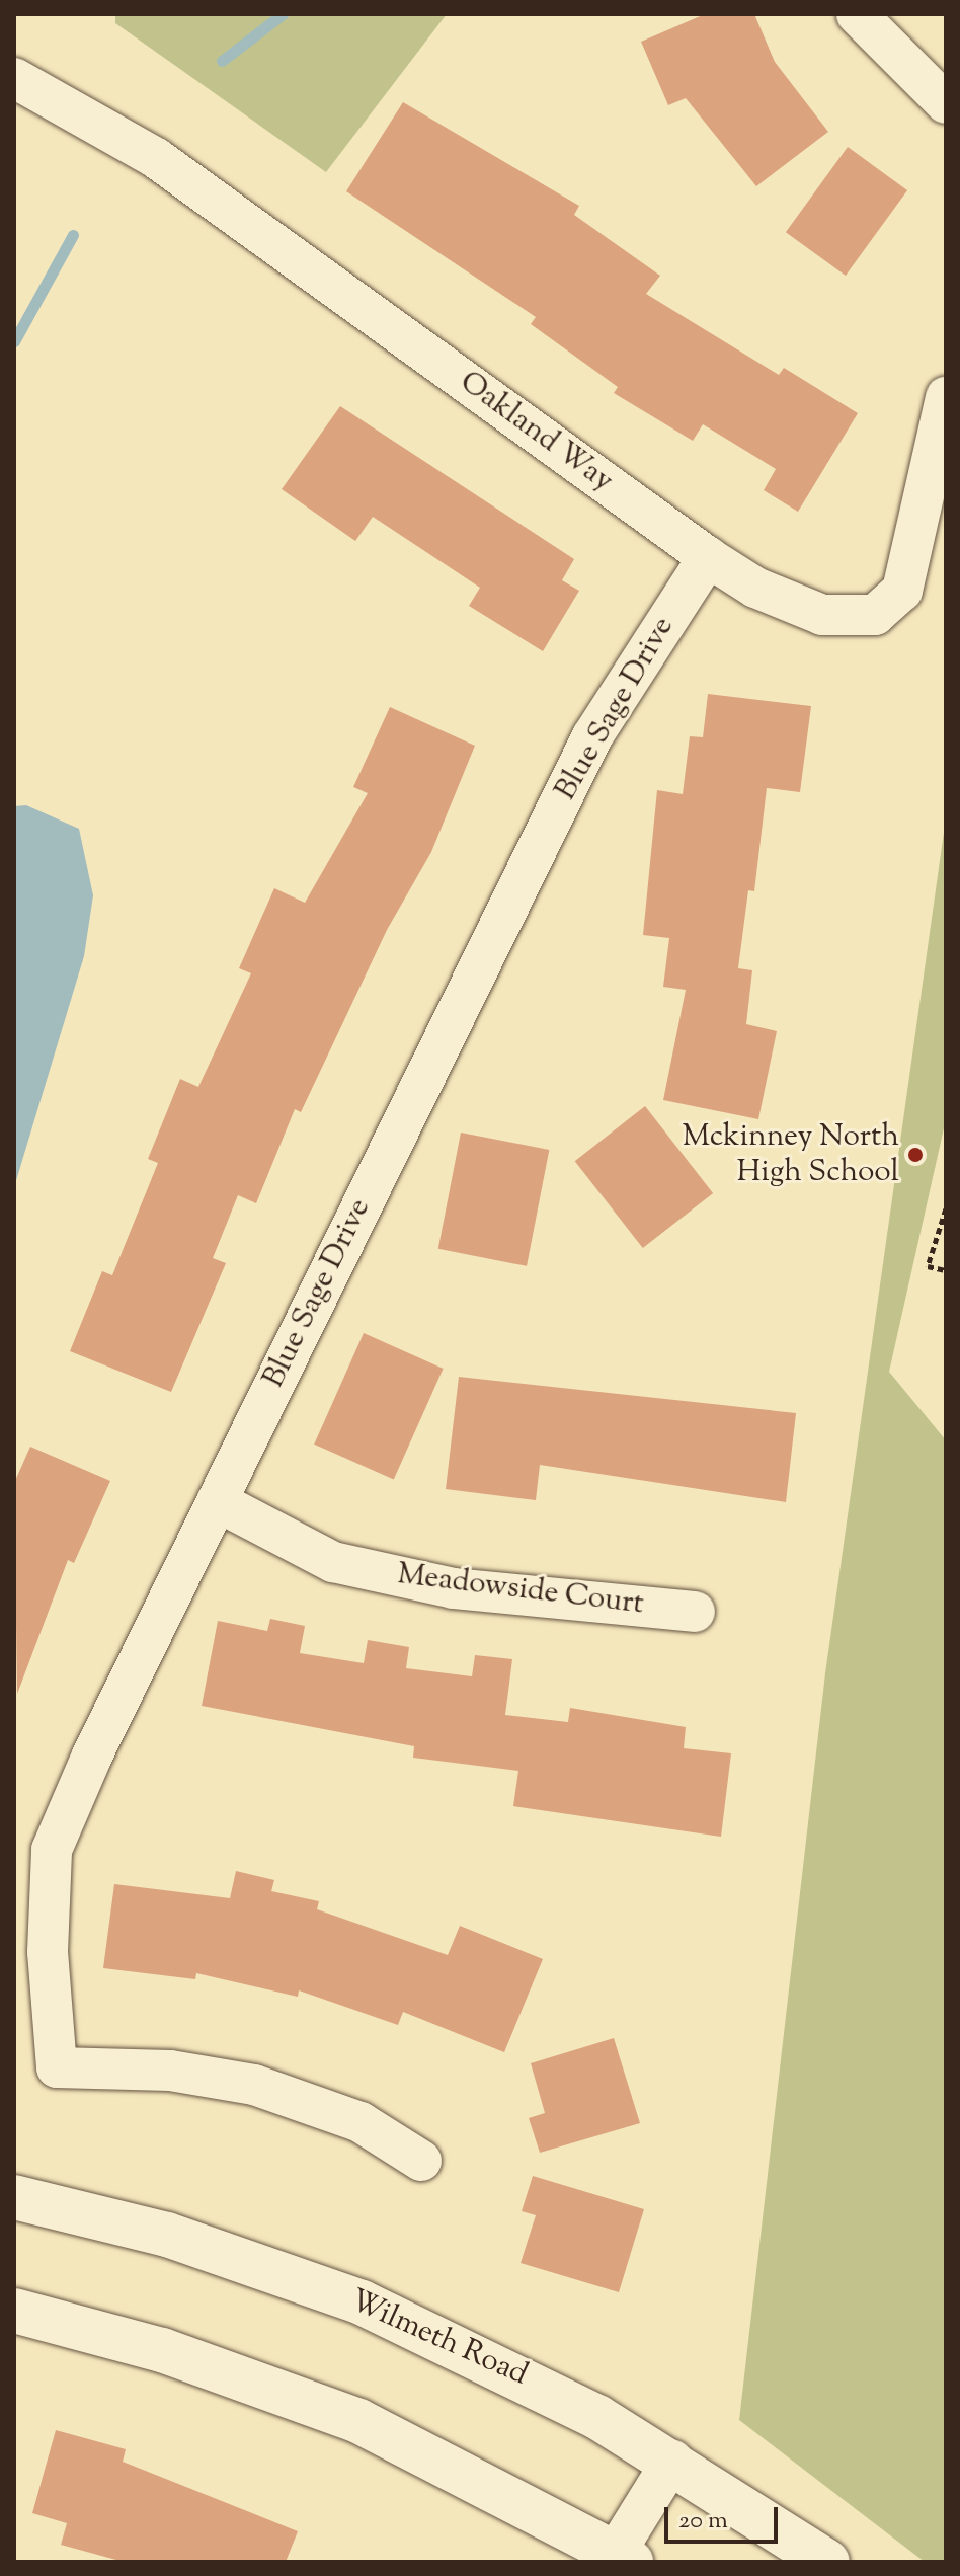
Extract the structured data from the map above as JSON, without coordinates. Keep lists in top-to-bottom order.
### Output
{
  "streets": {
    "main road": ["Wilmeth Road"],
    "street": ["Oakland Way", "Blue Sage Drive", "Meadowside Court"]
  },
  "crossings": [
    ["Oakland Way", "Blue Sage Drive"],
    ["Blue Sage Drive", "Meadowside Court"]
  ],
  "places": ["Mckinney North High School"],
  "scale_bar": "20 m"
}
